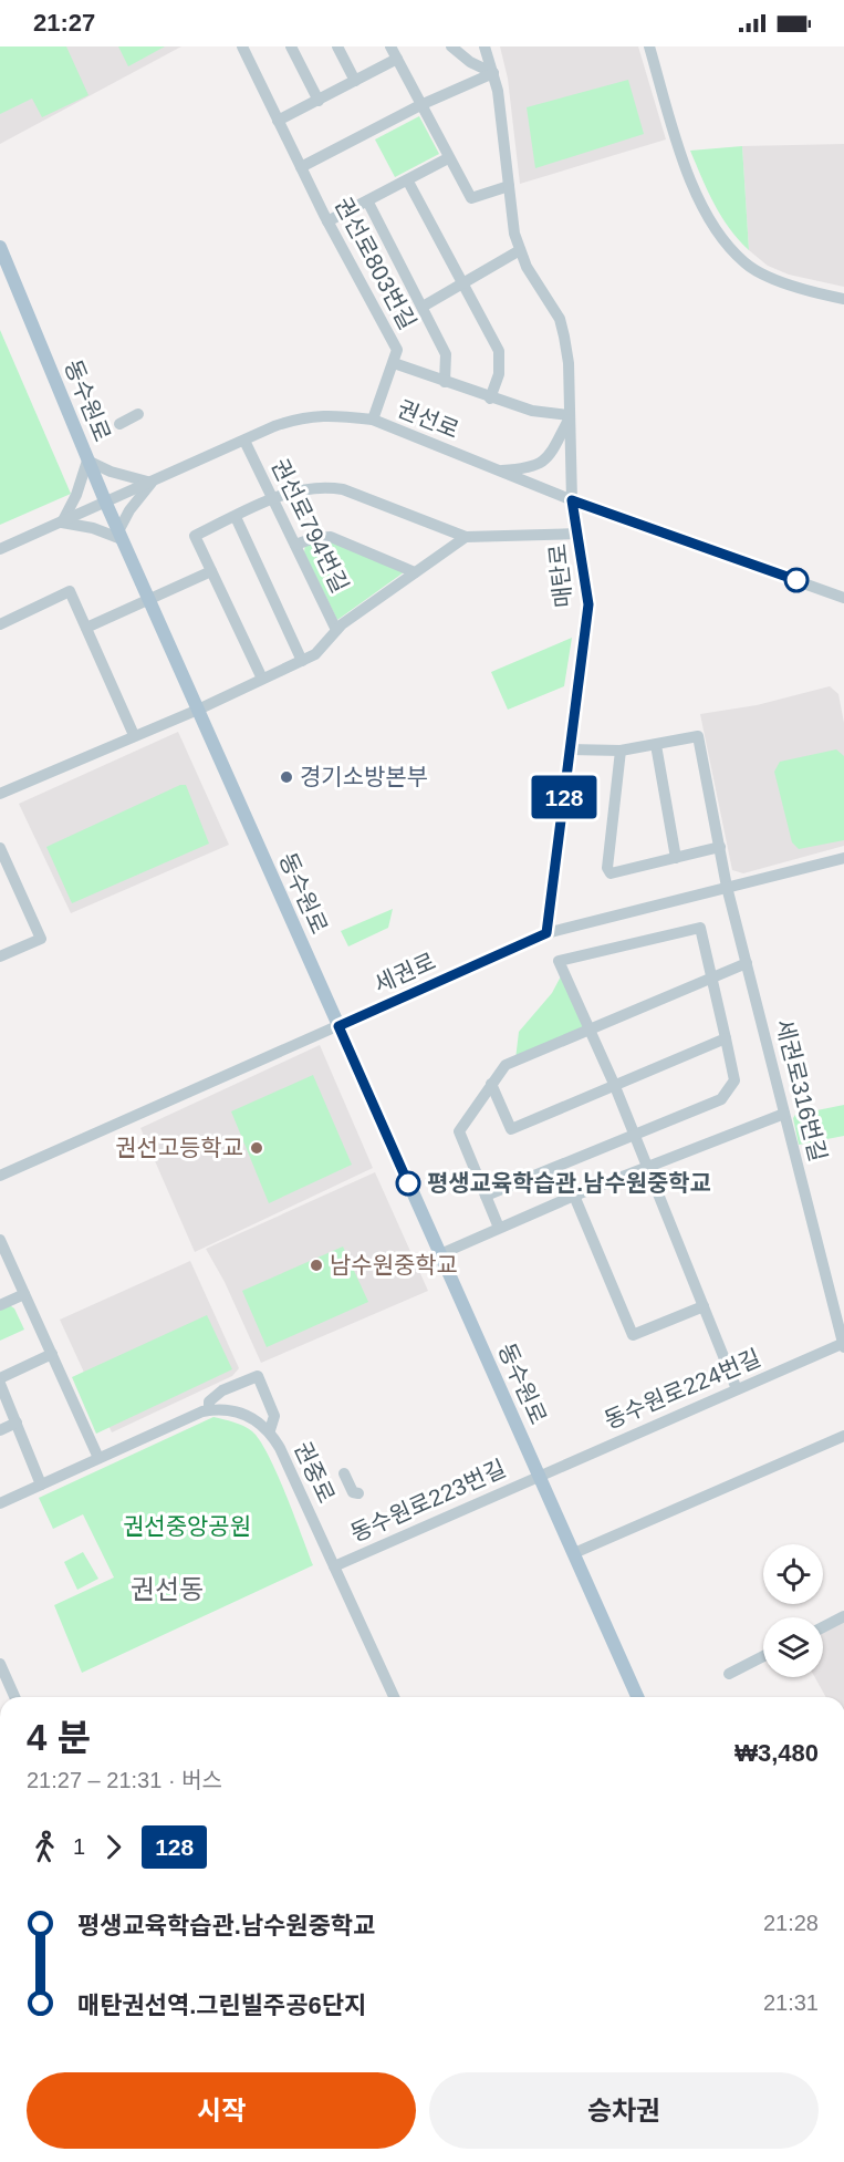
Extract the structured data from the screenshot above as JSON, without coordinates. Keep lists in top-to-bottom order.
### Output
{
  "streets": {
    "main road": ["동수원로"],
    "street": [
      "권선로803번길",
      "권선로",
      "권선로794번길",
      "매탄로",
      "세권로",
      "세권로316번길",
      "동수원로224번길",
      "권중로",
      "동수원로223번길"
    ]
  },
  "crossings": [
    ["권선로803번길", "권선로"],
    ["동수원로", "권선로"],
    ["동수원로", "세권로"],
    ["동수원로", "동수원로224번길"],
    ["동수원로", "동수원로223번길"],
    ["권선로", "권선로794번길"],
    ["권선로", "매탄로"],
    ["매탄로", "세권로"],
    ["세권로", "세권로316번길"],
    ["세권로316번길", "동수원로224번길"],
    ["동수원로224번길", "동수원로223번길"],
    ["권중로", "동수원로223번길"]
  ],
  "districts": ["권선동"],
  "parks": ["권선중앙공원"],
  "places": [
    "경기소방본부",
    "권선고등학교",
    "평생교육학습관.남수원중학교",
    "남수원중학교"
  ],
  "lines": ["bus line 128"],
  "page": {
    "status": "21:27",
    "on_map": "128",
    "heading": ["4 분", "21:27 – 21:31 · 버스", "₩3,480"],
    "legs": ["1", "128"],
    "list": [
      {
        "name": "평생교육학습관.남수원중학교",
        "value": "21:28"
      },
      {
        "name": "매탄권선역.그린빌주공6단지",
        "value": "21:31"
      }
    ],
    "buttons": ["시작", "승차권"]
  }
}
